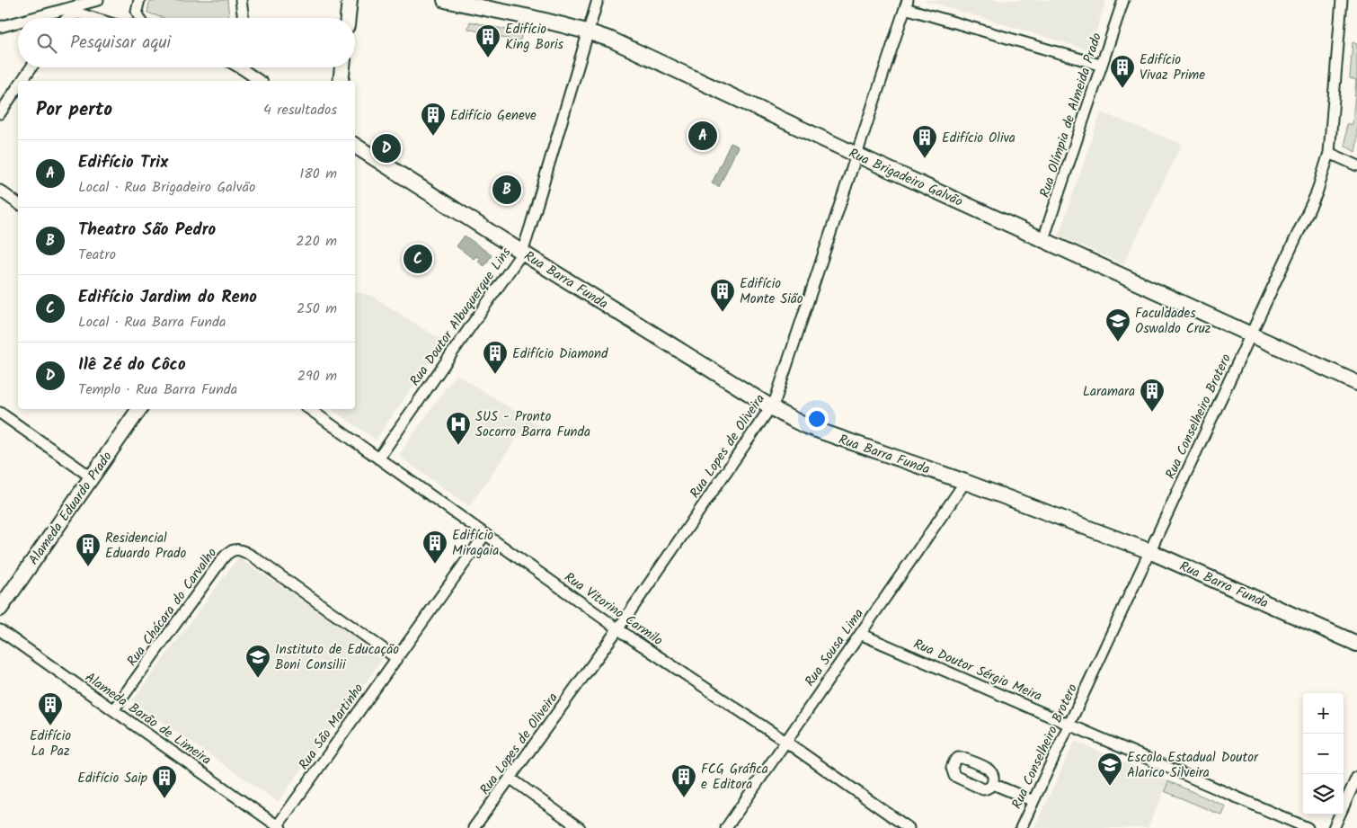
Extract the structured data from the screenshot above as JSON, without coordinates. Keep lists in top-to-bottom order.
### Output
{
  "streets": {
    "street": [
      "Rua Olímpia de Almeida Prado",
      "Rua Brigadeiro Galvão",
      "Rua Barra Funda",
      "Rua Doutor Albuquerque Lins",
      "Rua Conselheiro Brotero",
      "Rua Lopes de Oliveira",
      "Alameda Eduardo Prado",
      "Rua Chácara do Carvalho",
      "Rua Vitorino Carmilo",
      "Rua Sousa Lima",
      "Rua Doutor Sérgio Meira",
      "Alameda Barão de Limeira",
      "Rua São Martinho"
    ]
  },
  "crossings": [
    ["Rua Olímpia de Almeida Prado", "Rua Brigadeiro Galvão"],
    ["Rua Brigadeiro Galvão", "Rua Doutor Albuquerque Lins"],
    ["Rua Brigadeiro Galvão", "Rua Conselheiro Brotero"],
    ["Rua Brigadeiro Galvão", "Rua Lopes de Oliveira"],
    ["Rua Barra Funda", "Rua Doutor Albuquerque Lins"],
    ["Rua Barra Funda", "Rua Conselheiro Brotero"],
    ["Rua Barra Funda", "Rua Lopes de Oliveira"],
    ["Rua Barra Funda", "Rua Sousa Lima"],
    ["Rua Doutor Albuquerque Lins", "Rua Vitorino Carmilo"],
    ["Rua Conselheiro Brotero", "Rua Doutor Sérgio Meira"],
    ["Rua Lopes de Oliveira", "Rua Vitorino Carmilo"],
    ["Rua Chácara do Carvalho", "Alameda Barão de Limeira"],
    ["Rua Chácara do Carvalho", "Rua São Martinho"],
    ["Rua Vitorino Carmilo", "Rua Sousa Lima"],
    ["Rua Vitorino Carmilo", "Rua São Martinho"],
    ["Rua Sousa Lima", "Rua Doutor Sérgio Meira"],
    ["Alameda Barão de Limeira", "Rua São Martinho"]
  ],
  "places": {
    "building": [
      "Edifício King Boris",
      "Edifício Vivaz Prime",
      "Edifício Geneve",
      "Edifício Oliva",
      "Edifício Monte Sião",
      "Edifício Diamond",
      "Laramara",
      "Edifício Miragaia",
      "Residencial Eduardo Prado",
      "Edifício La Paz",
      "FCG Gráfica e Editora",
      "Edifício Saip"
    ],
    "school or university": ["Faculdades Oswaldo Cruz", "Instituto de Educação Boni Consilii", "Escola Estadual Doutor Alarico Silveira"],
    "hospital": ["SUS - Pronto Socorro Barra Funda"]
  },
  "page": {
    "search": "Pesquisar aqui",
    "heading": ["Por perto", "4 resultados"],
    "pins": [
      "A",
      "D",
      "B",
      "C"
    ],
    "list": [
      {
        "mark": "A",
        "name": "Edifício Trix",
        "note": "Local · Rua Brigadeiro Galvão",
        "value": "180 m"
      },
      {
        "mark": "B",
        "name": "Theatro São Pedro",
        "note": "Teatro",
        "value": "220 m"
      },
      {
        "mark": "C",
        "name": "Edifício Jardim do Reno",
        "note": "Local · Rua Barra Funda",
        "value": "250 m"
      },
      {
        "mark": "D",
        "name": "Ilê Zé do Côco",
        "note": "Templo · Rua Barra Funda",
        "value": "290 m"
      }
    ],
    "map_buttons": ["+", "−"]
  }
}
